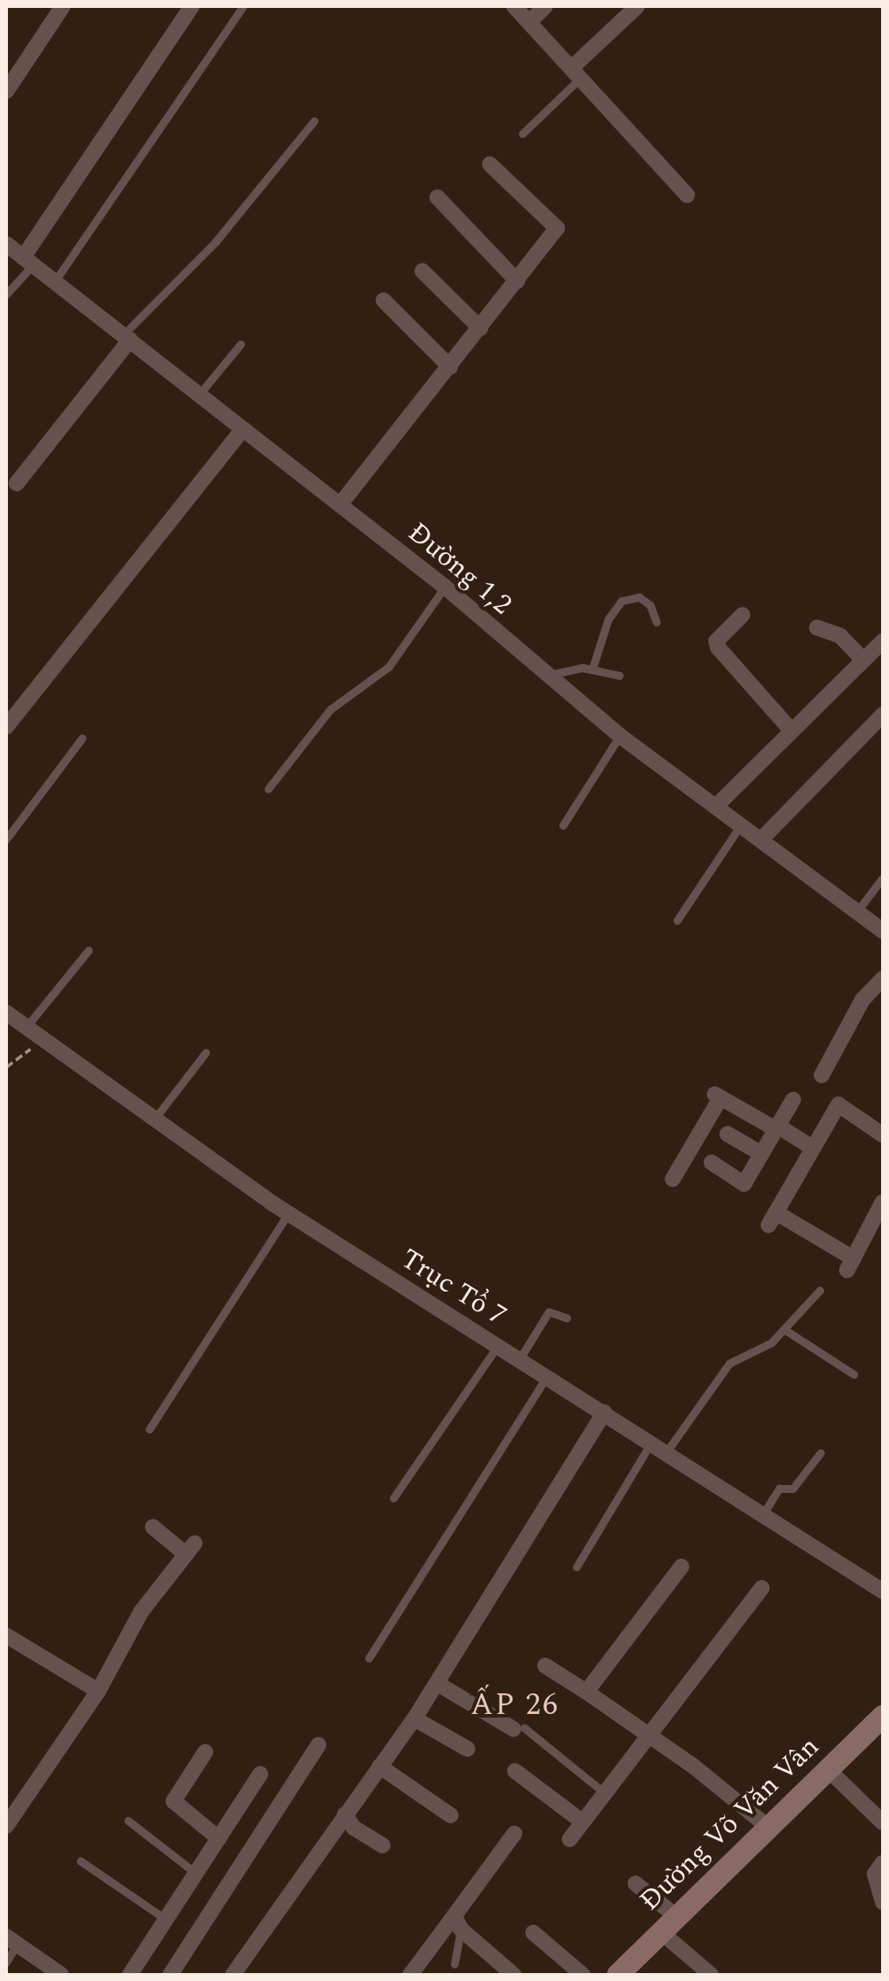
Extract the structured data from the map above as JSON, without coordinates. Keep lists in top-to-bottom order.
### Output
{
  "streets": {
    "street": ["Đường 1,2", "Trục Tổ 7", "Đường Võ Văn Vân"]
  },
  "districts": ["ẤP 26"]
}
